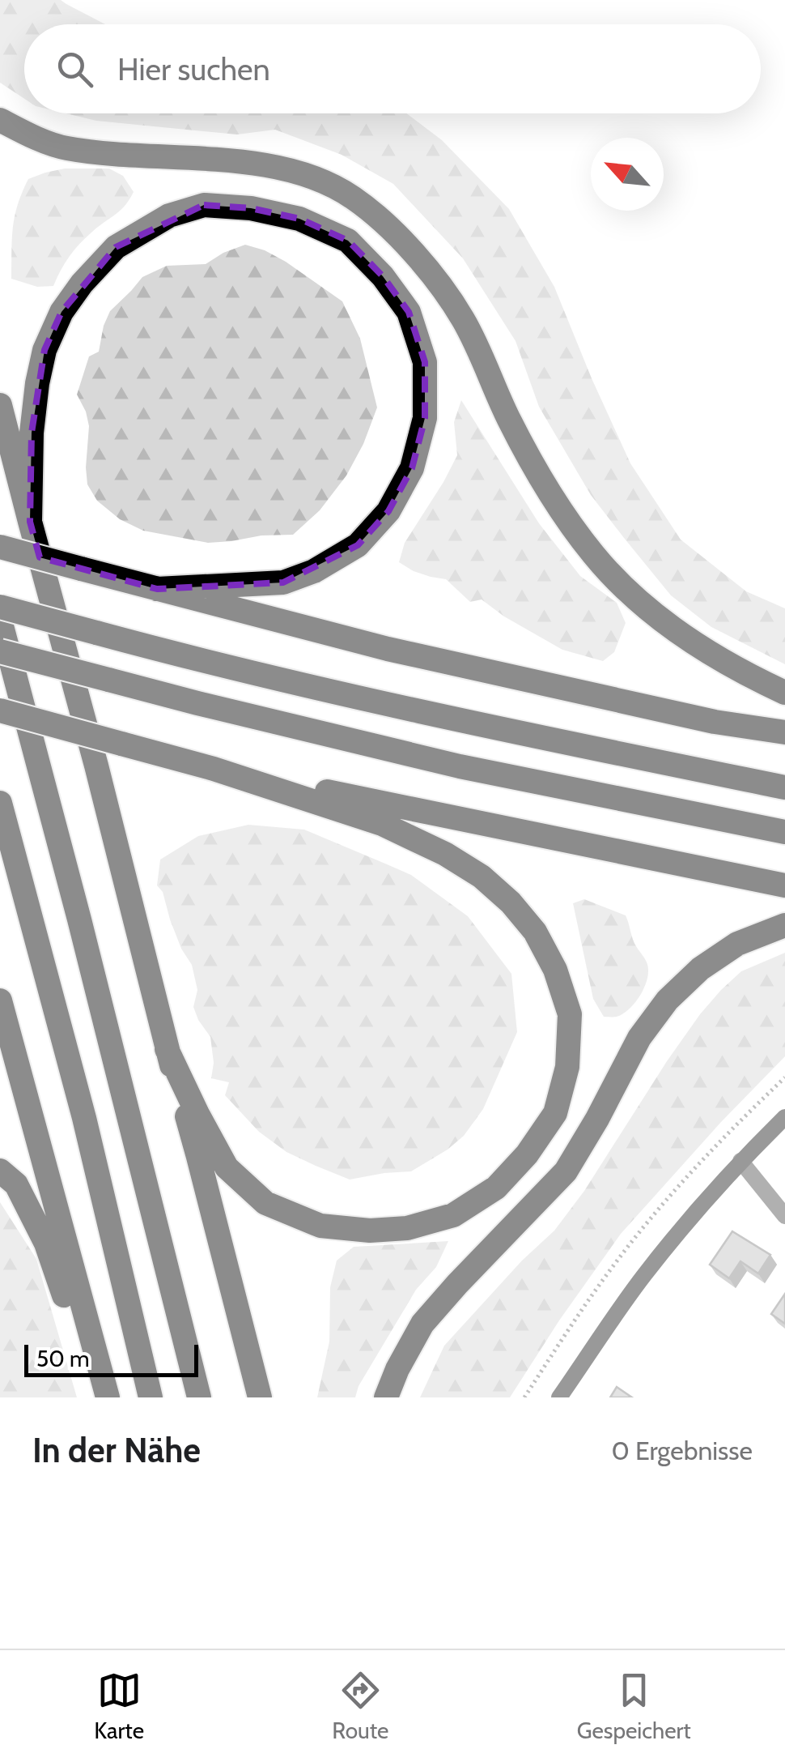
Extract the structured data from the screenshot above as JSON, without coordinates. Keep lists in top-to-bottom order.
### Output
{
  "scale_bar": "50 m",
  "north": "top left",
  "page": {
    "search": "Hier suchen",
    "scale": "50 m",
    "heading": ["In der Nähe", "0 Ergebnisse"],
    "nav": ["Karte", "Route", "Gespeichert"]
  }
}
